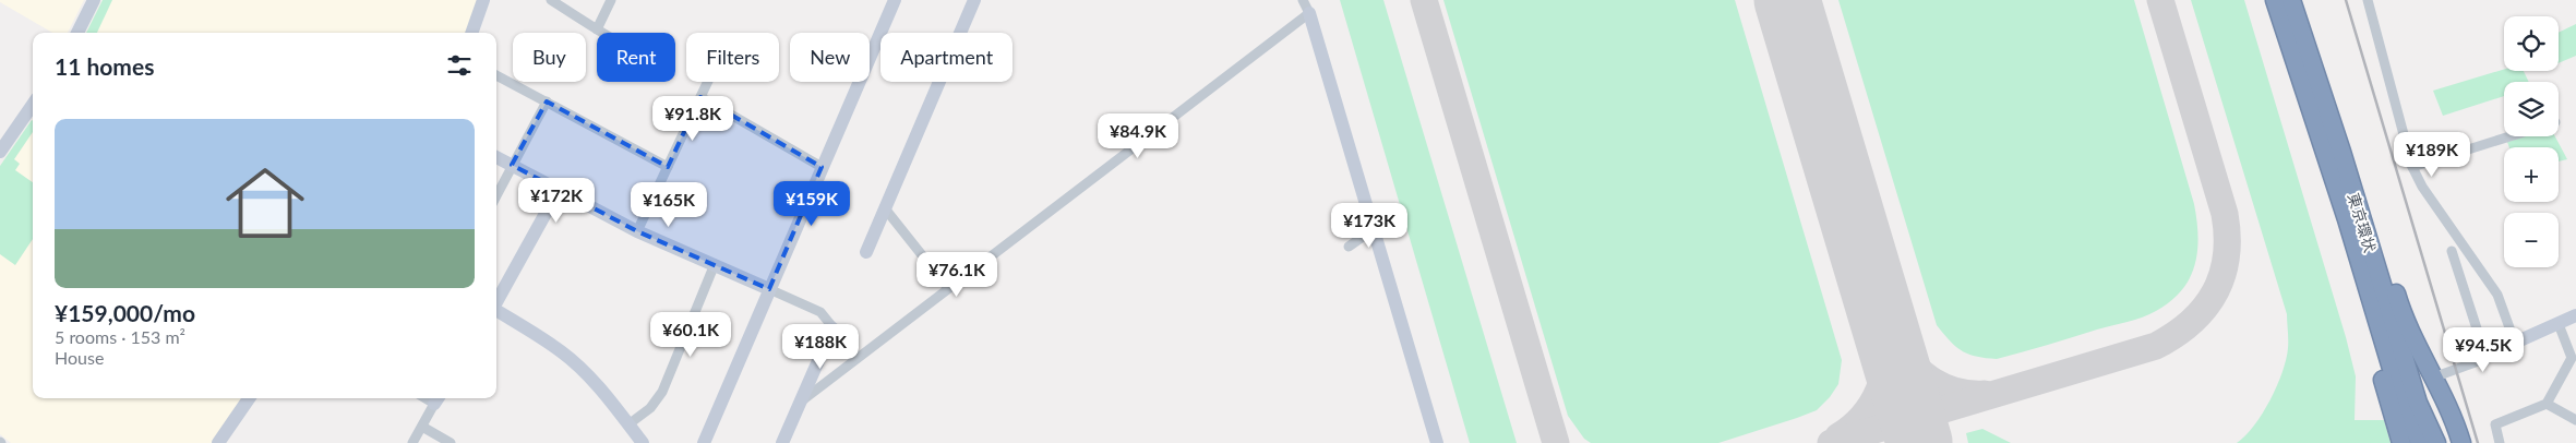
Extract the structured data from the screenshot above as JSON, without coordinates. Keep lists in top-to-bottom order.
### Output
{
  "streets": {
    "highway": ["東京環状"]
  },
  "page": {
    "map_buttons": ["+", "−"],
    "chip": [
      "Buy",
      "Rent",
      "Filters",
      "New",
      "Apartment"
    ],
    "heading": "11 homes",
    "price": [
      "¥91.8K",
      "¥84.9K",
      "¥189K",
      "¥172K",
      "¥159K",
      "¥165K",
      "¥173K",
      "¥76.1K",
      "¥60.1K",
      "¥188K",
      "¥94.5K"
    ],
    "list": [
      {
        "name": "¥159,000/mo",
        "note": "5 rooms · 153 m² · House"
      }
    ]
  }
}
